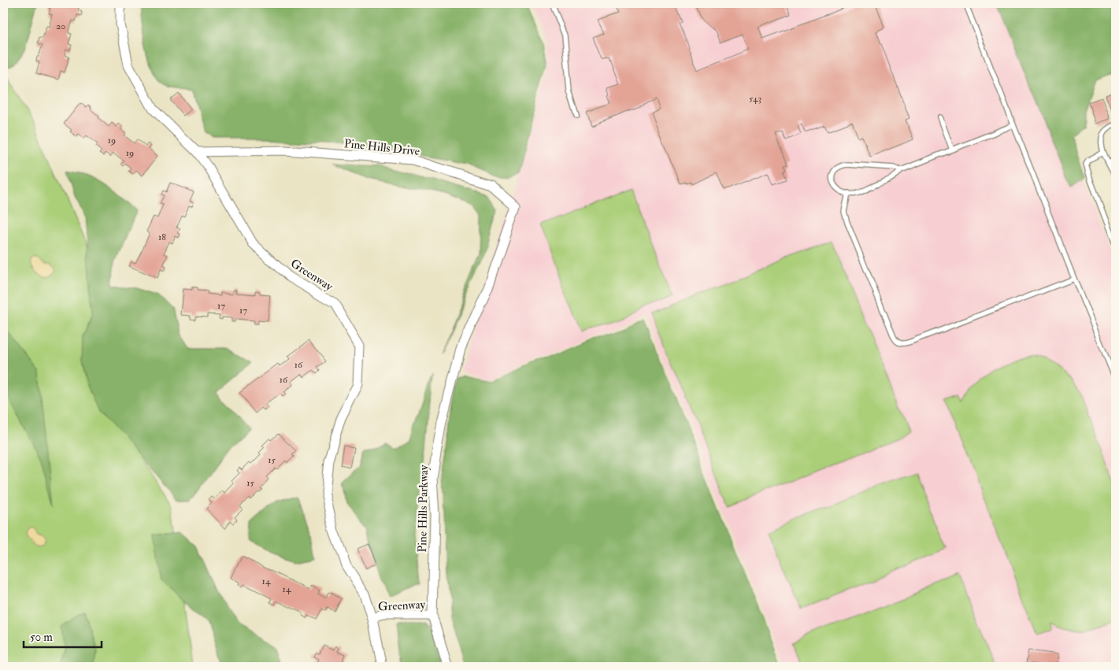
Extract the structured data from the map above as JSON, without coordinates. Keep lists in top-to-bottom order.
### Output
{
  "streets": {
    "street": ["Pine Hills Drive", "Greenway", "Pine Hills Parkway"]
  },
  "crossings": [
    ["Pine Hills Drive", "Greenway"],
    ["Pine Hills Drive", "Pine Hills Parkway"],
    ["Greenway", "Pine Hills Parkway"]
  ],
  "house_numbers": [
    "20",
    "543",
    "19",
    "19",
    "18",
    "17",
    "17",
    "16",
    "16",
    "15",
    "15",
    "14",
    "14"
  ],
  "scale_bar": "50 m"
}
